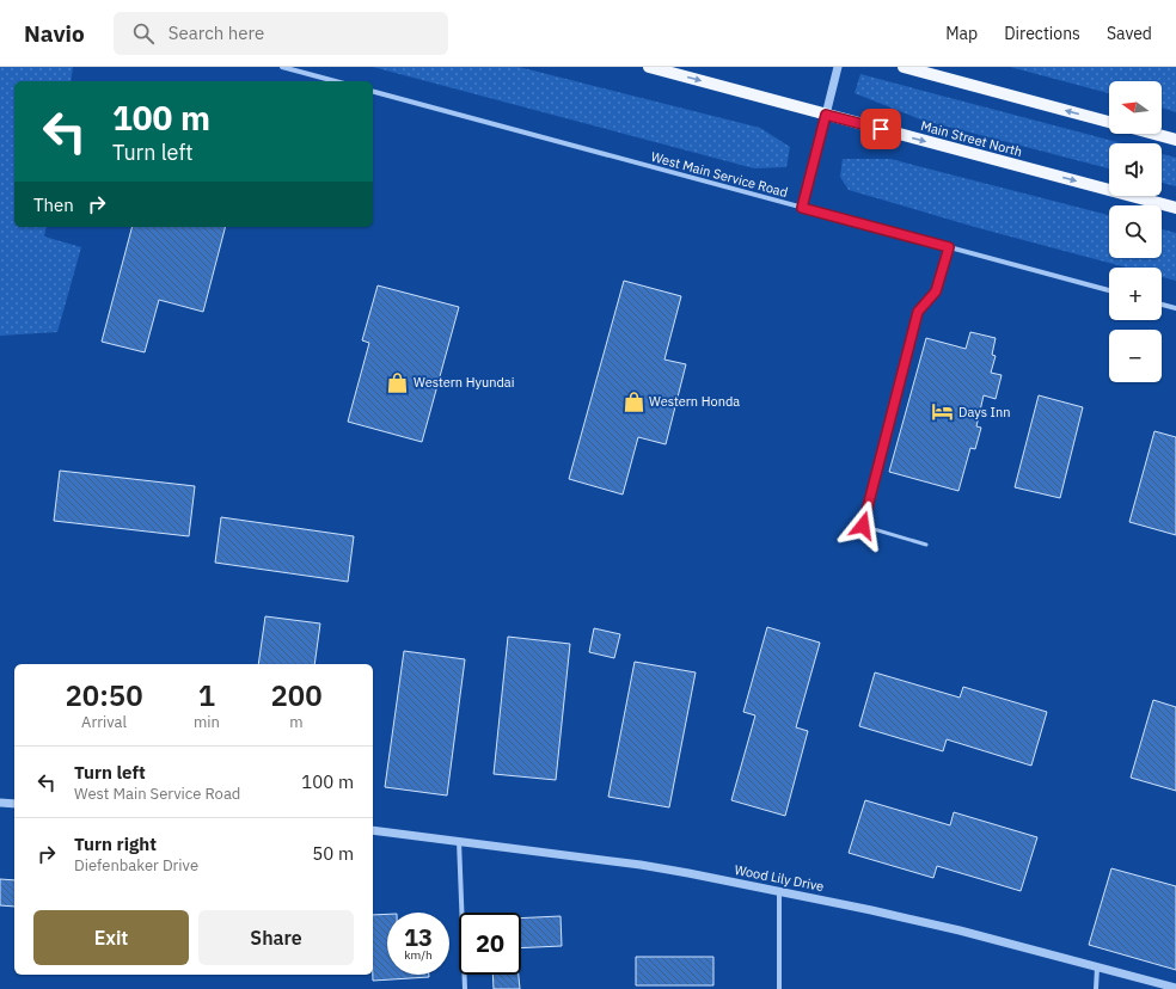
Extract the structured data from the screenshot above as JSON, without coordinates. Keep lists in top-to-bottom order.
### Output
{
  "streets": {
    "main road": ["Main Street North"],
    "street": ["West Main Service Road", "Wood Lily Drive"]
  },
  "places": {
    "shop": ["Western Hyundai", "Western Honda"],
    "hotel": ["Days Inn"]
  },
  "north": "left",
  "page": {
    "header": "Navio",
    "search": "Search here",
    "nav": ["Map", "Directions", "Saved"],
    "map_buttons": ["+", "−"],
    "turn": ["100 m", "Turn left"],
    "then": "Then",
    "eta": [
      "20:50",
      "Arrival",
      "1",
      "min",
      "200",
      "m"
    ],
    "list": [
      {
        "name": "Turn left",
        "note": "West Main Service Road",
        "value": "100 m"
      },
      {
        "name": "Turn right",
        "note": "Diefenbaker Drive",
        "value": "50 m"
      }
    ],
    "buttons": ["Exit", "Share"],
    "speed": "13 km/h",
    "limit": "20"
  }
}
